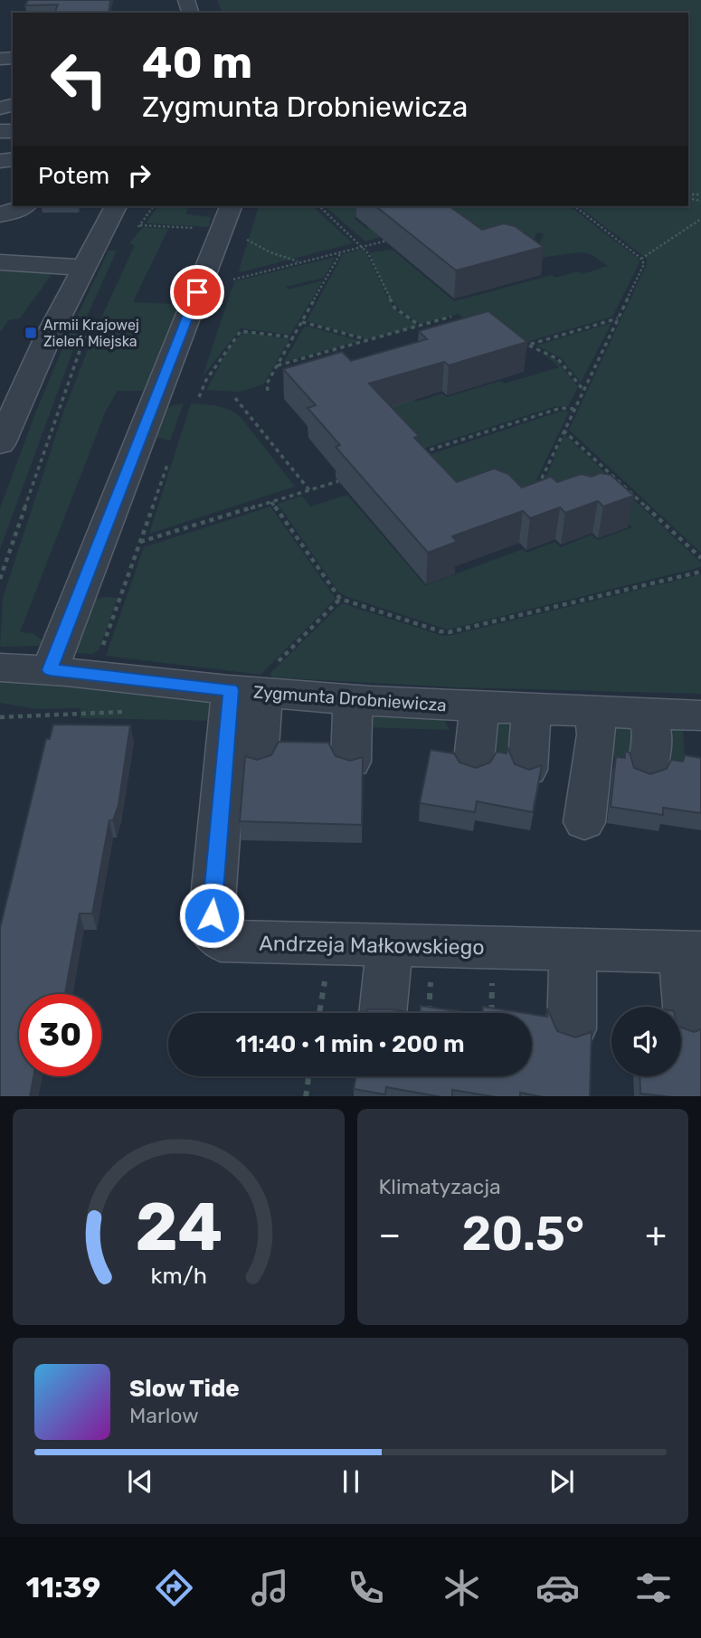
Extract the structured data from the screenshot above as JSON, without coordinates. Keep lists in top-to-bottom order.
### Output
{
  "streets": {
    "street": ["Zygmunta Drobniewicza", "Andrzeja Małkowskiego"]
  },
  "crossings": [
    ["Zygmunta Drobniewicza", "Andrzeja Małkowskiego"]
  ],
  "places": {
    "transit": ["Armii Krajowej Zieleń Miejska"]
  },
  "page": {
    "turn": ["40 m", "Zygmunta Drobniewicza"],
    "then": "Potem",
    "limit": "30",
    "trip": "11:40 · 1 min · 200 m",
    "tile": "Klimatyzacja",
    "heat": ["−", "20.5°", "+"],
    "song": ["Slow Tide", "Marlow"],
    "tabs": "11:39",
    "gauge": ["24", "km/h"]
  }
}
